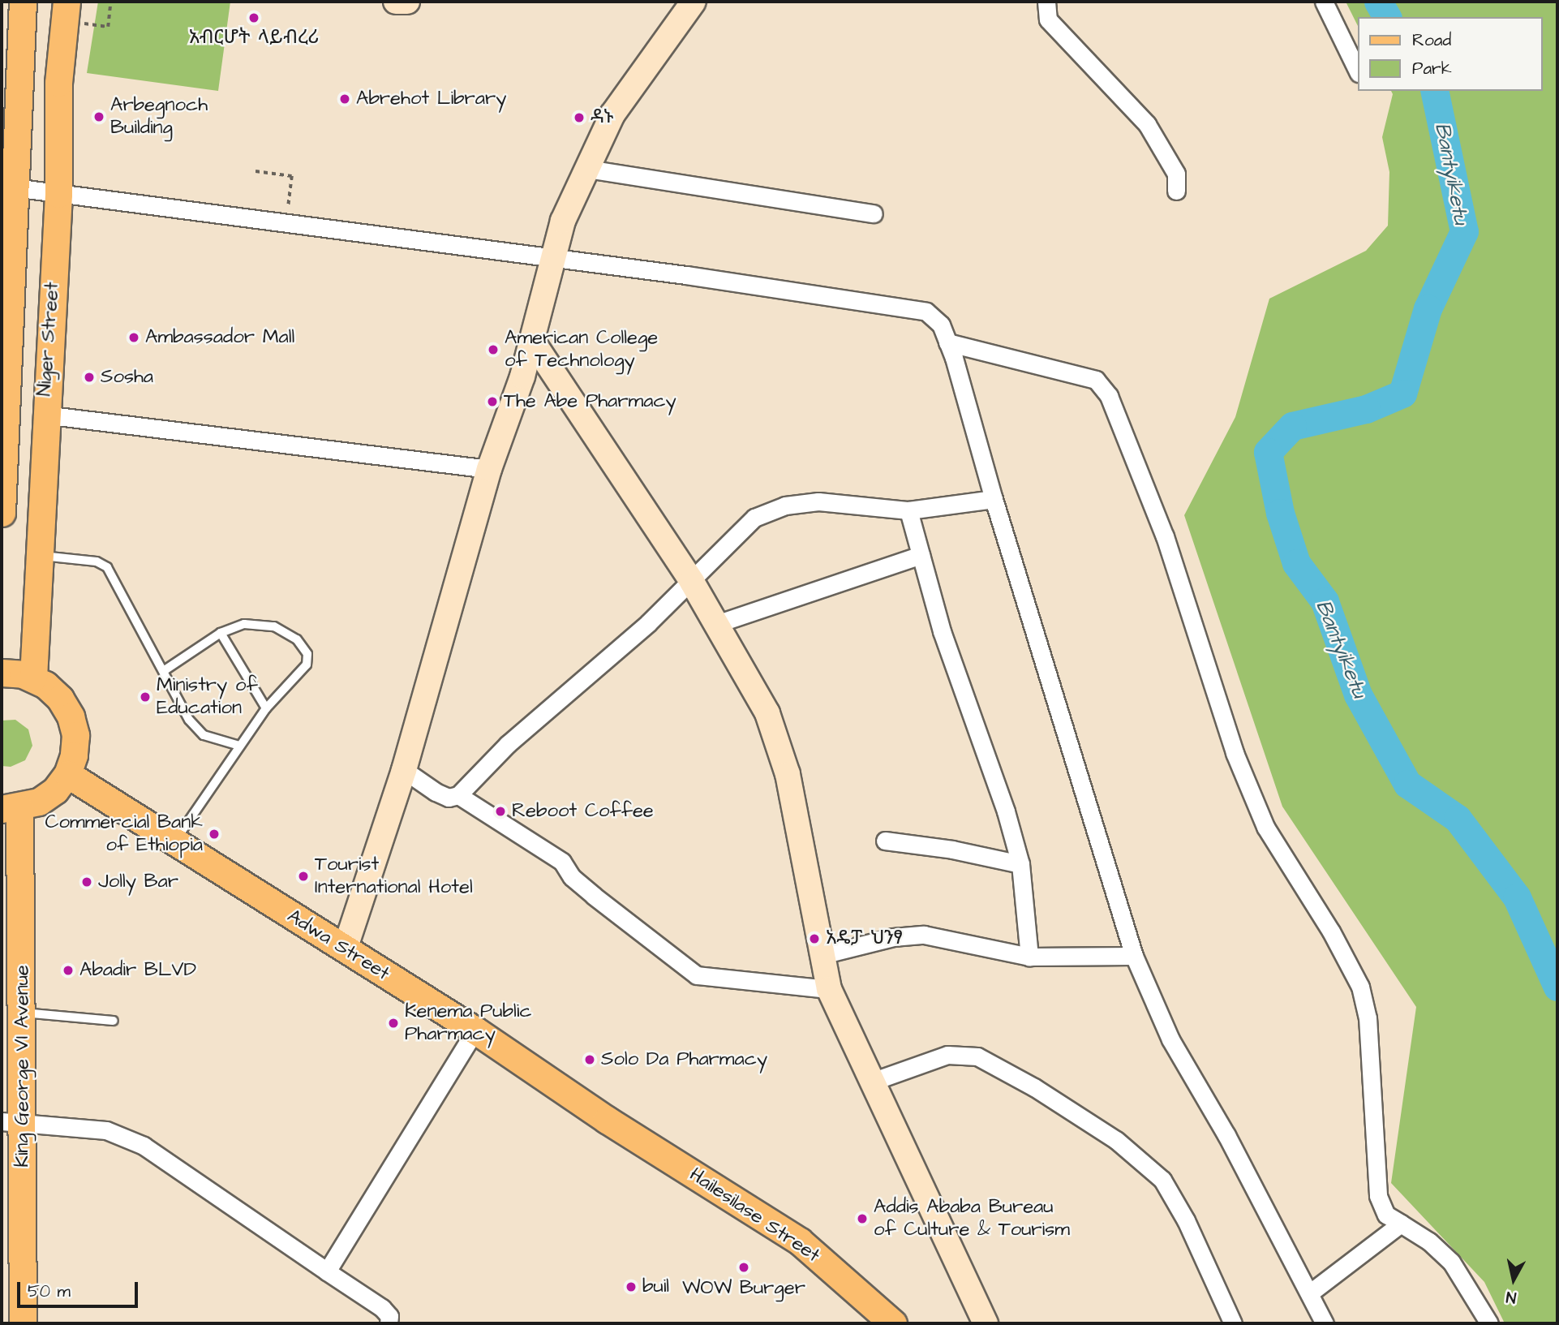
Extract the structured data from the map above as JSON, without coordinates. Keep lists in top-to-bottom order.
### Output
{
  "streets": {
    "main road": [
      "Niger Street",
      "Adwa Street",
      "King George VI Avenue",
      "Hailesilase Street"
    ]
  },
  "crossings": [
    ["Adwa Street", "Hailesilase Street"]
  ],
  "water": ["Bantyiketu"],
  "places": [
    "አብርሆት ላይብረሪ",
    "Abrehot Library",
    "Arbegnoch Building",
    "ዳኑ",
    "Ambassador Mall",
    "American College of Technology",
    "Sosha",
    "The Abe Pharmacy",
    "Ministry of Education",
    "Reboot Coffee",
    "Commercial Bank of Ethiopia",
    "Tourist International Hotel",
    "Jolly Bar",
    "አዴፓ ህንፃ",
    "Abadir BLVD",
    "Kenema Public Pharmacy",
    "Solo Da Pharmacy",
    "Addis Ababa Bureau of Culture & Tourism",
    "WOW Burger",
    "buil"
  ],
  "legend": ["Road", "Park"],
  "scale_bar": "50 m",
  "north": "bottom"
}
